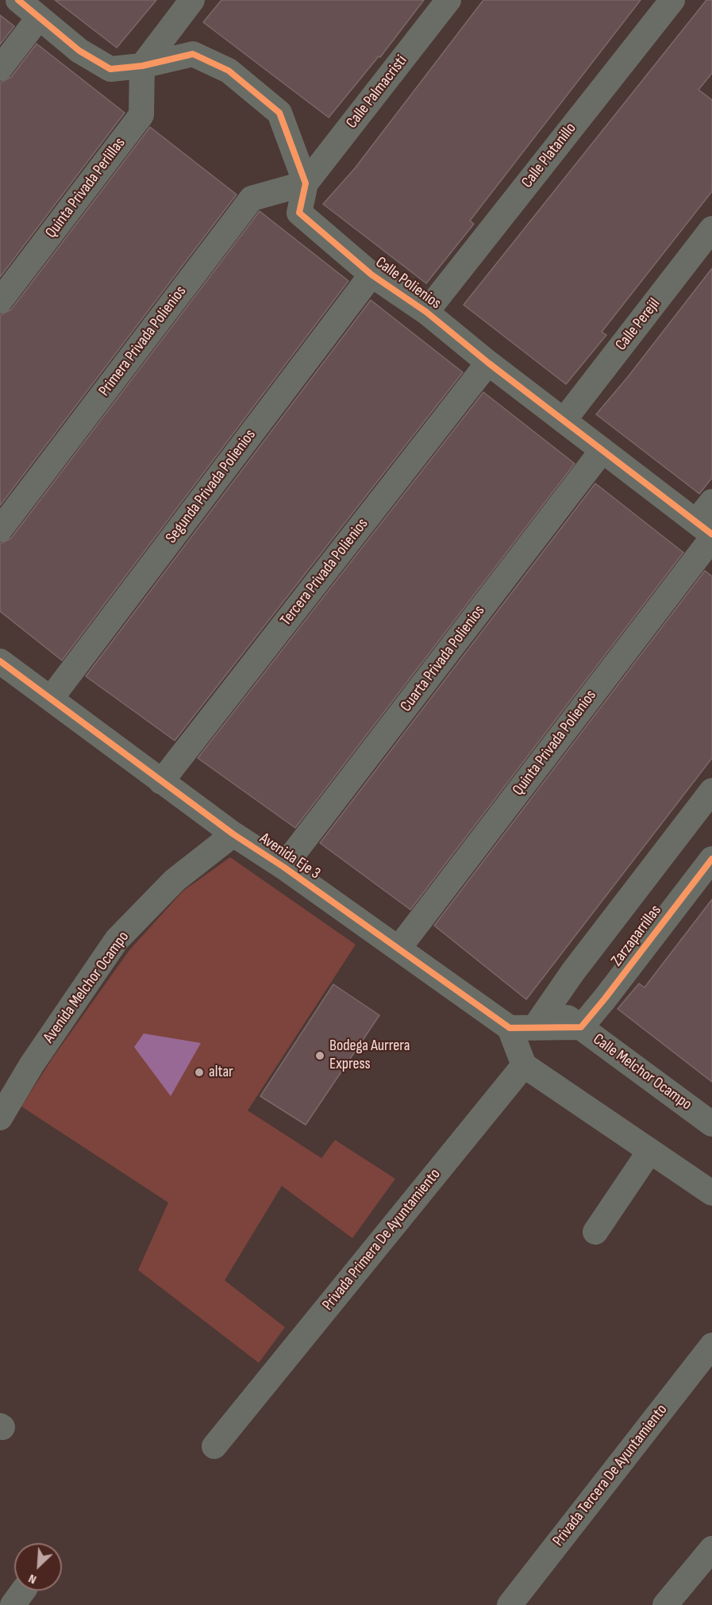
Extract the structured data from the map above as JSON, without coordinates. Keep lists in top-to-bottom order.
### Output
{
  "streets": {
    "street": [
      "Calle Palmacristi",
      "Calle Platanillo",
      "Quinta Privada Perlillas",
      "Calle Polienios",
      "Calle Perejil",
      "Primera Privada Polienios",
      "Segunda Privada Polienios",
      "Tercera Privada Polienios",
      "Cuarta Privada Polienios",
      "Quinta Privada Polienios",
      "Avenida Eje 3",
      "Zarzaparrillas",
      "Avenida Melchor Ocampo",
      "Calle Melchor Ocampo",
      "Privada Primera De Ayuntamiento",
      "Privada Tercera De Ayuntamiento"
    ]
  },
  "crossings": [
    ["Calle Palmacristi", "Calle Polienios"],
    ["Calle Palmacristi", "Primera Privada Polienios"],
    ["Calle Platanillo", "Calle Polienios"],
    ["Calle Polienios", "Calle Perejil"],
    ["Calle Polienios", "Primera Privada Polienios"],
    ["Calle Polienios", "Segunda Privada Polienios"],
    ["Calle Polienios", "Tercera Privada Polienios"],
    ["Calle Polienios", "Cuarta Privada Polienios"],
    ["Calle Polienios", "Quinta Privada Polienios"],
    ["Segunda Privada Polienios", "Avenida Eje 3"],
    ["Tercera Privada Polienios", "Avenida Eje 3"],
    ["Cuarta Privada Polienios", "Avenida Eje 3"],
    ["Quinta Privada Polienios", "Avenida Eje 3"],
    ["Avenida Eje 3", "Avenida Melchor Ocampo"],
    ["Zarzaparrillas", "Calle Melchor Ocampo"]
  ],
  "places": ["Bodega Aurrera Express", "altar"],
  "north": "bottom left"
}
